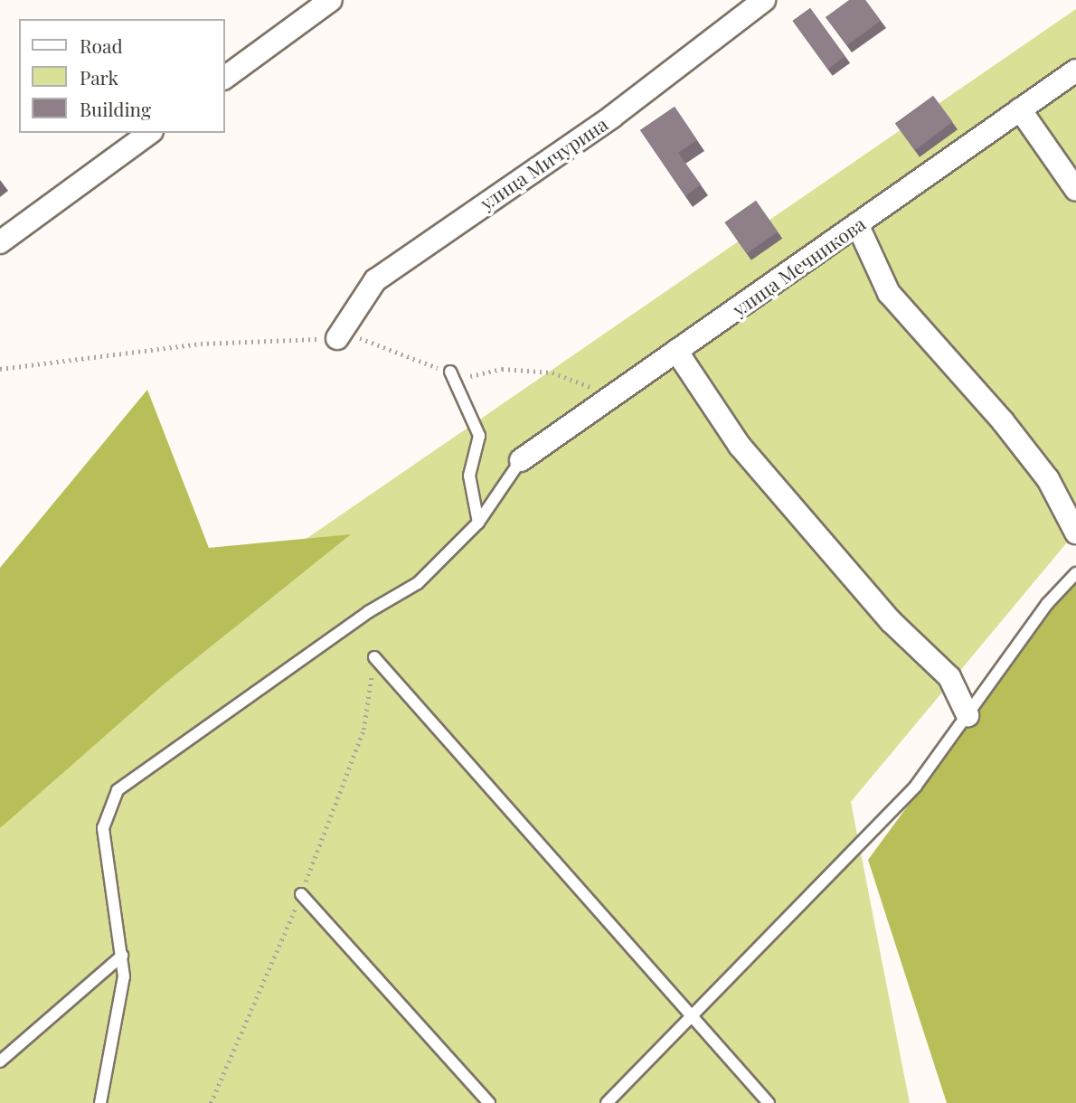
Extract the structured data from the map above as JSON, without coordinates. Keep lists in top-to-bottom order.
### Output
{
  "streets": {
    "street": ["улица Мичурина", "улица Мечникова"]
  },
  "legend": ["Road", "Park", "Building"]
}
